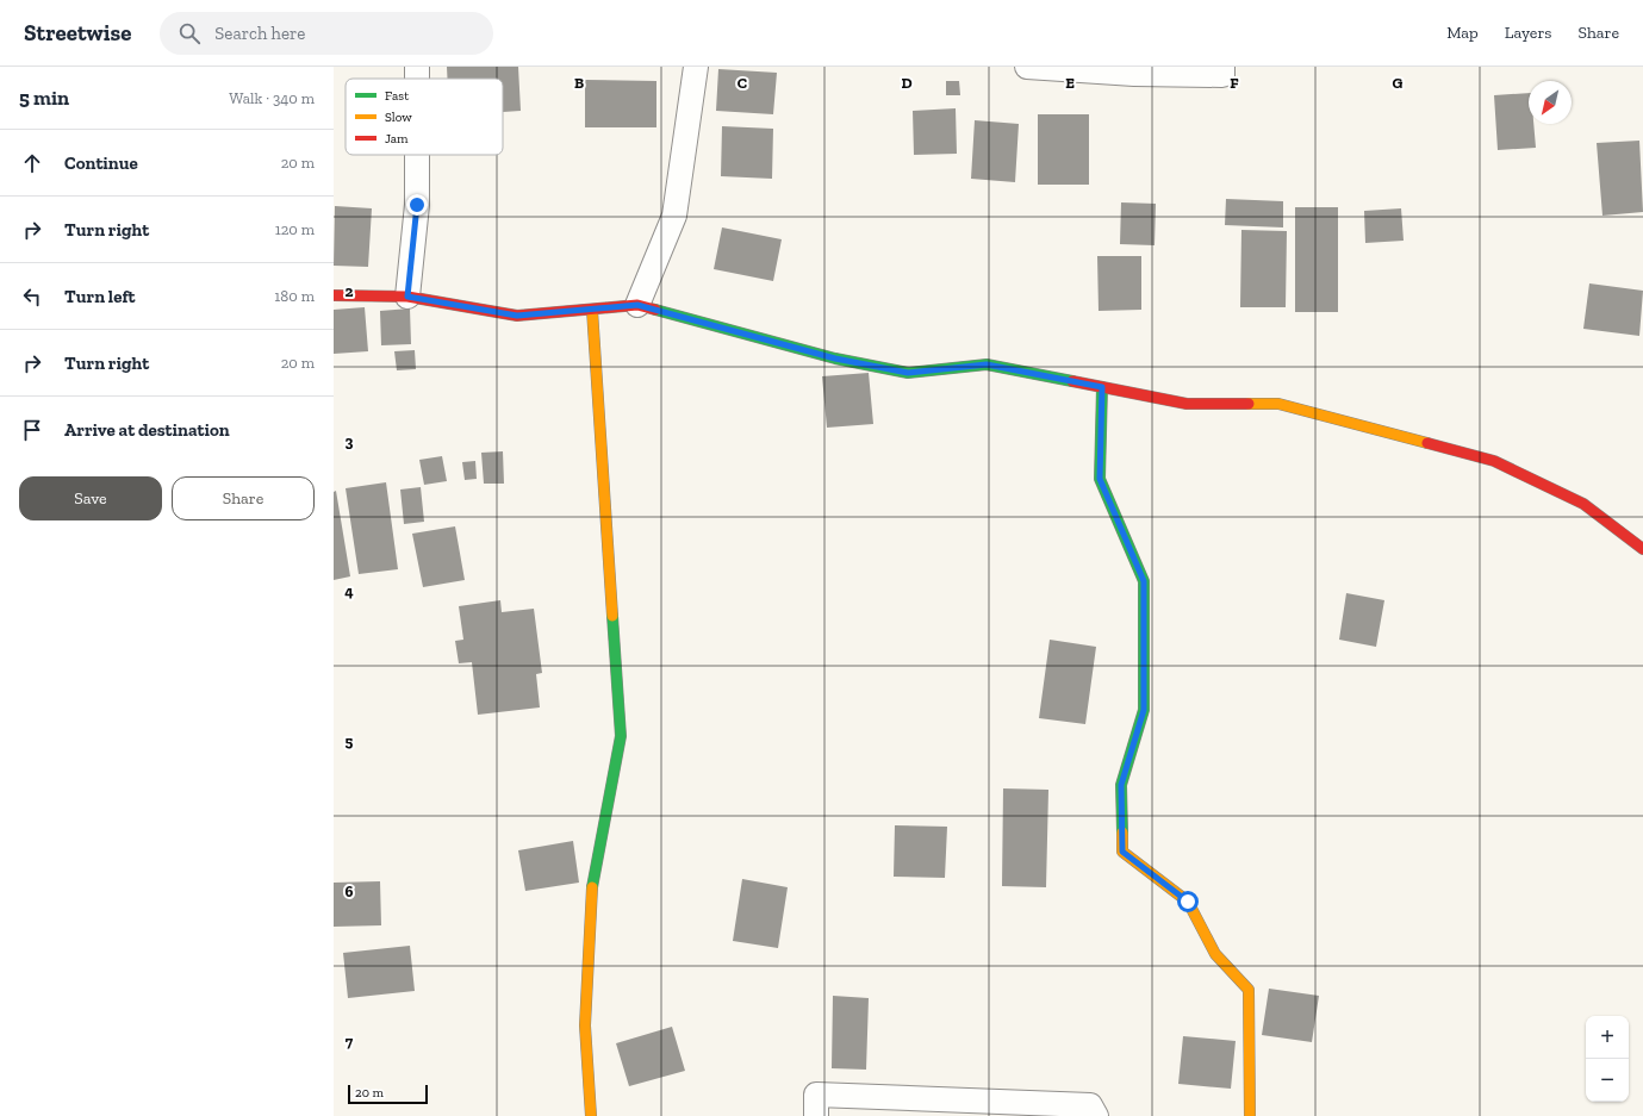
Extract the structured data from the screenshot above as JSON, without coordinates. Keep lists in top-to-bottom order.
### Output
{
  "legend": ["Fast", "Slow", "Jam"],
  "scale_bar": "20 m",
  "north": "bottom left",
  "page": {
    "header": "Streetwise",
    "search": "Search here",
    "nav": ["Map", "Layers", "Share"],
    "heading": ["5 min", "Walk · 340 m"],
    "list": [
      ["Continue", "20 m"],
      ["Turn right", "120 m"],
      ["Turn left", "180 m"],
      ["Turn right", "20 m"],
      "Arrive at destination"
    ],
    "buttons": ["Save", "Share"],
    "map_buttons": ["+", "−"],
    "scale": "20 m"
  },
  "grid": {
    "columns": [
      "B",
      "C",
      "D",
      "E",
      "F",
      "G"
    ],
    "rows": [
      "2",
      "3",
      "4",
      "5",
      "6",
      "7"
    ]
  }
}
